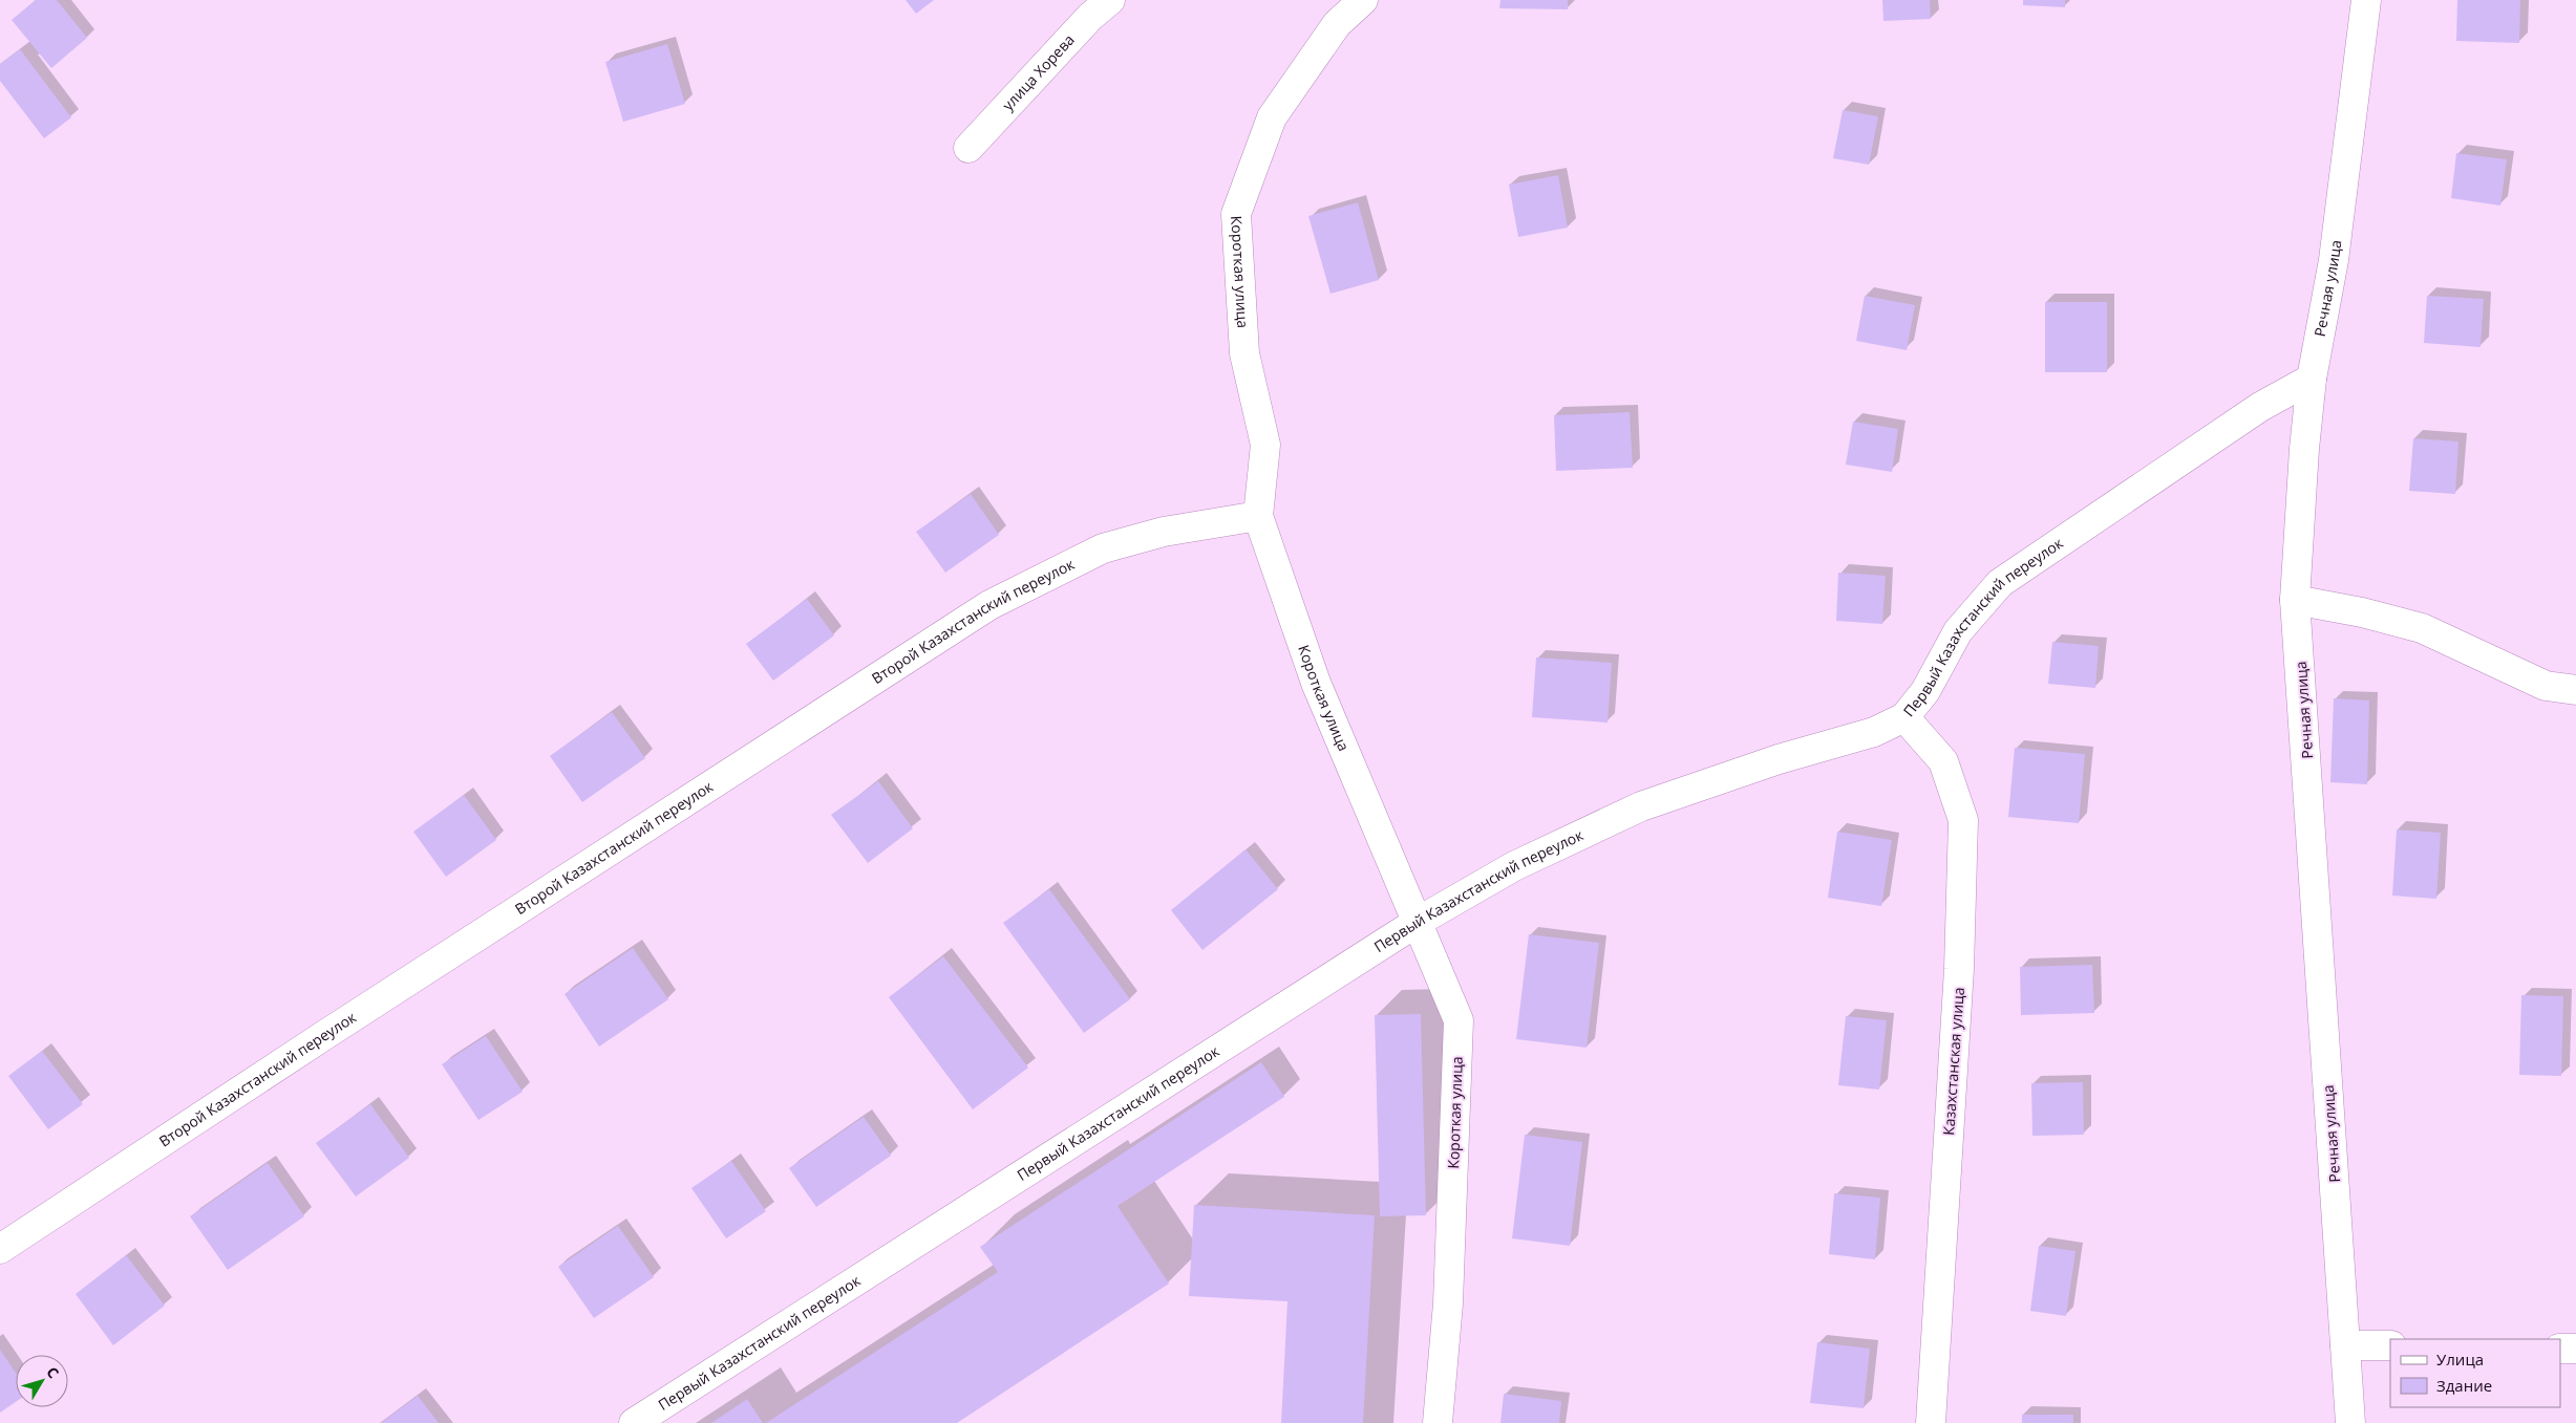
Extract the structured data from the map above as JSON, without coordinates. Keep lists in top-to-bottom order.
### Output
{
  "streets": {
    "street": [
      "улица Хорева",
      "Короткая улица",
      "Речная улица",
      "Второй Казахстанский переулок",
      "Первый Казахстанский переулок",
      "Казахстанская улица"
    ]
  },
  "crossings": [
    ["Короткая улица", "Второй Казахстанский переулок"],
    ["Короткая улица", "Первый Казахстанский переулок"],
    ["Речная улица", "Первый Казахстанский переулок"],
    ["Первый Казахстанский переулок", "Казахстанская улица"]
  ],
  "legend": ["Улица", "Здание"],
  "north": "top right"
}
